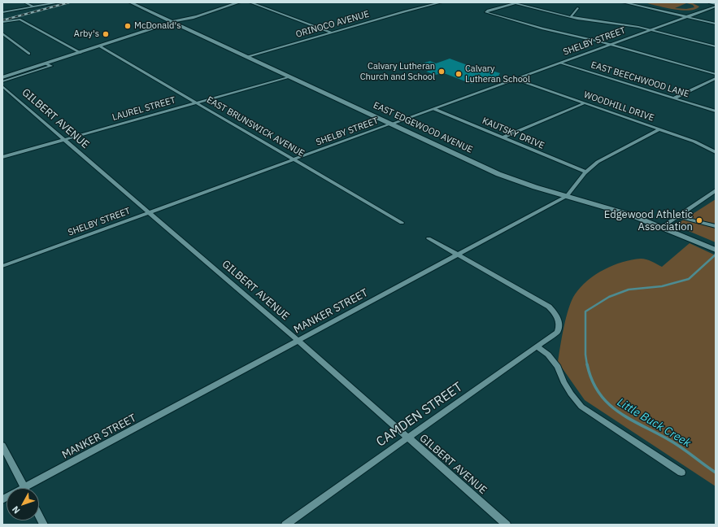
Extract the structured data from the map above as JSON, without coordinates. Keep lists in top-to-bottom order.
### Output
{
  "streets": {
    "main road": ["EAST EDGEWOOD AVENUE"],
    "street": [
      "ORINOCO AVENUE",
      "SHELBY STREET",
      "EAST BEECHWOOD LANE",
      "WOODHILL DRIVE",
      "LAUREL STREET",
      "GILBERT AVENUE",
      "EAST BRUNSWICK AVENUE",
      "KAUTSKY DRIVE",
      "MANKER STREET",
      "CAMDEN STREET"
    ]
  },
  "crossings": [
    ["ORINOCO AVENUE", "EAST EDGEWOOD AVENUE"],
    ["SHELBY STREET", "EAST BEECHWOOD LANE"],
    ["SHELBY STREET", "WOODHILL DRIVE"],
    ["SHELBY STREET", "GILBERT AVENUE"],
    ["SHELBY STREET", "EAST BRUNSWICK AVENUE"],
    ["SHELBY STREET", "EAST EDGEWOOD AVENUE"],
    ["SHELBY STREET", "KAUTSKY DRIVE"],
    ["WOODHILL DRIVE", "MANKER STREET"],
    ["LAUREL STREET", "GILBERT AVENUE"],
    ["LAUREL STREET", "EAST BRUNSWICK AVENUE"],
    ["LAUREL STREET", "EAST EDGEWOOD AVENUE"],
    ["GILBERT AVENUE", "MANKER STREET"],
    ["GILBERT AVENUE", "CAMDEN STREET"],
    ["EAST EDGEWOOD AVENUE", "MANKER STREET"],
    ["KAUTSKY DRIVE", "MANKER STREET"],
    ["MANKER STREET", "CAMDEN STREET"]
  ],
  "water": ["Little Buck Creek"],
  "places": [
    "McDonald's",
    "Arby's",
    "Calvary Lutheran Church and School",
    "Calvary Lutheran School",
    "Edgewood Athletic Association"
  ],
  "north": "bottom left"
}
